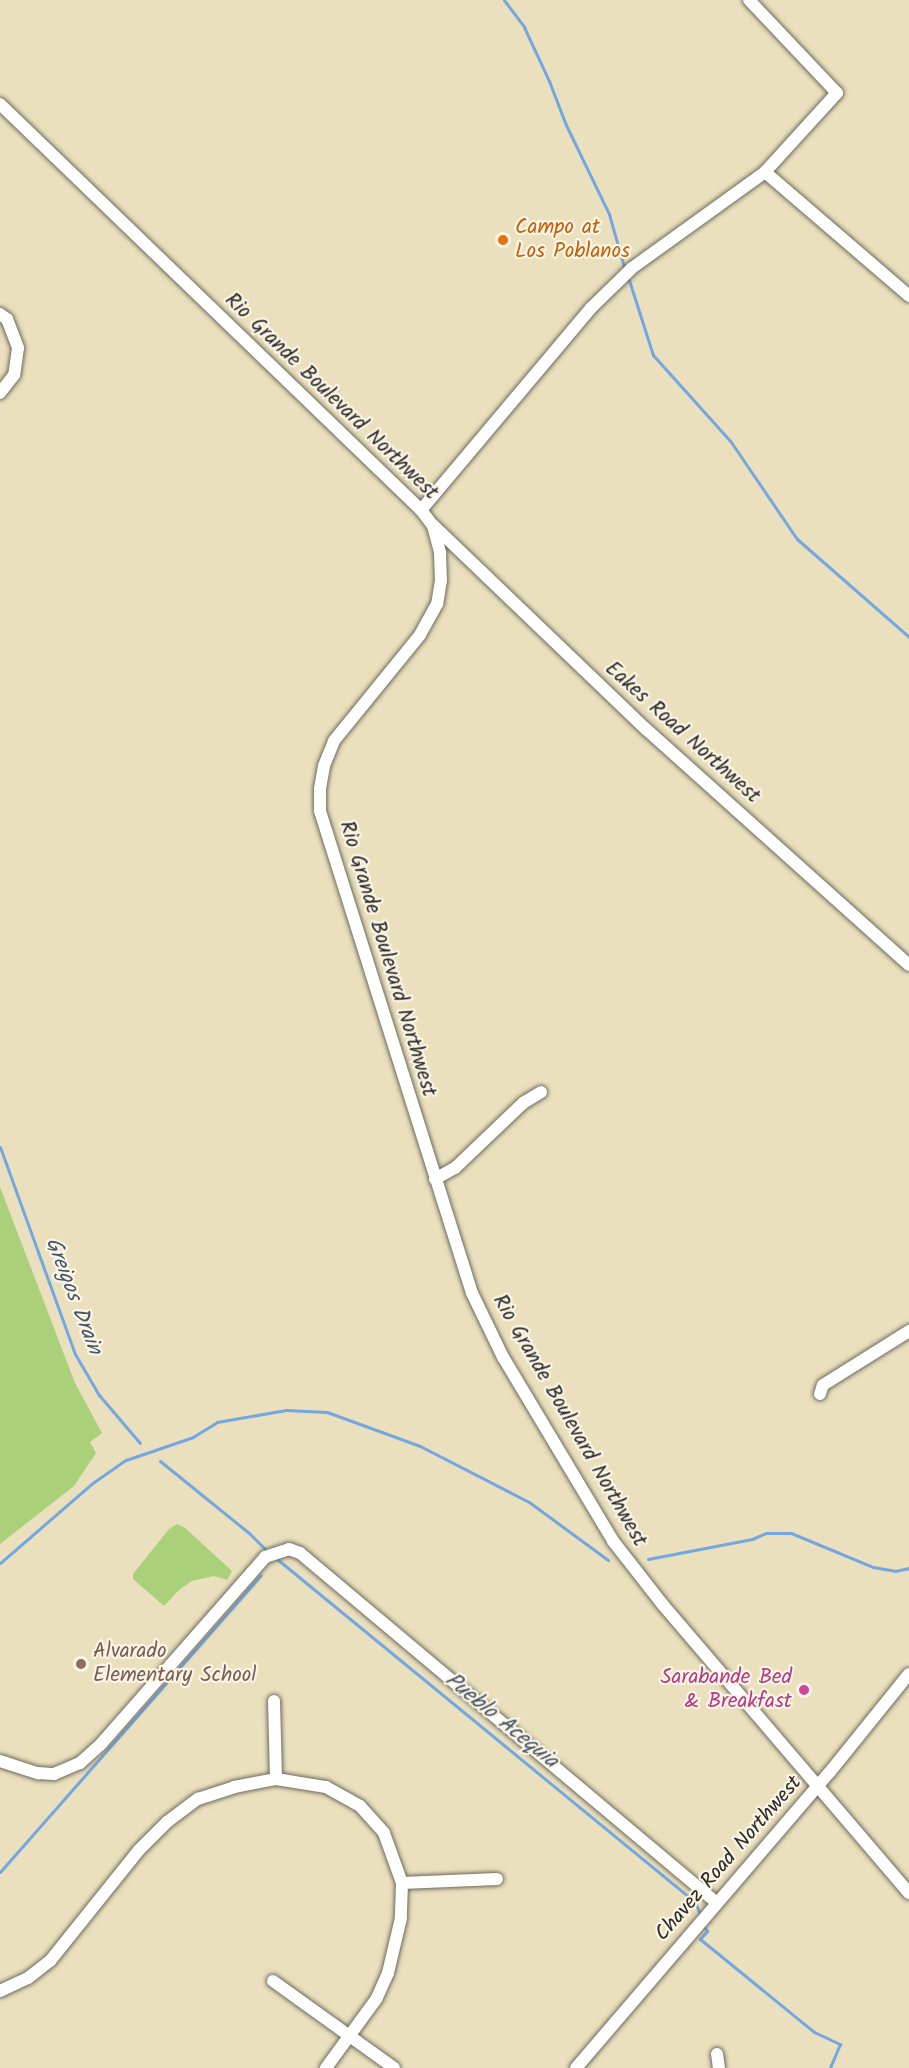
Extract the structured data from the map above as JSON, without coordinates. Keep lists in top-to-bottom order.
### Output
{
  "streets": {
    "street": ["Rio Grande Boulevard Northwest", "Eakes Road Northwest", "Chavez Road Northwest"]
  },
  "crossings": [
    ["Rio Grande Boulevard Northwest", "Eakes Road Northwest"],
    ["Rio Grande Boulevard Northwest", "Chavez Road Northwest"]
  ],
  "water": ["Greigos Drain", "Pueblo Acequia"],
  "places": ["Campo at Los Poblanos", "Alvarado Elementary School", "Sarabande Bed & Breakfast"]
}
